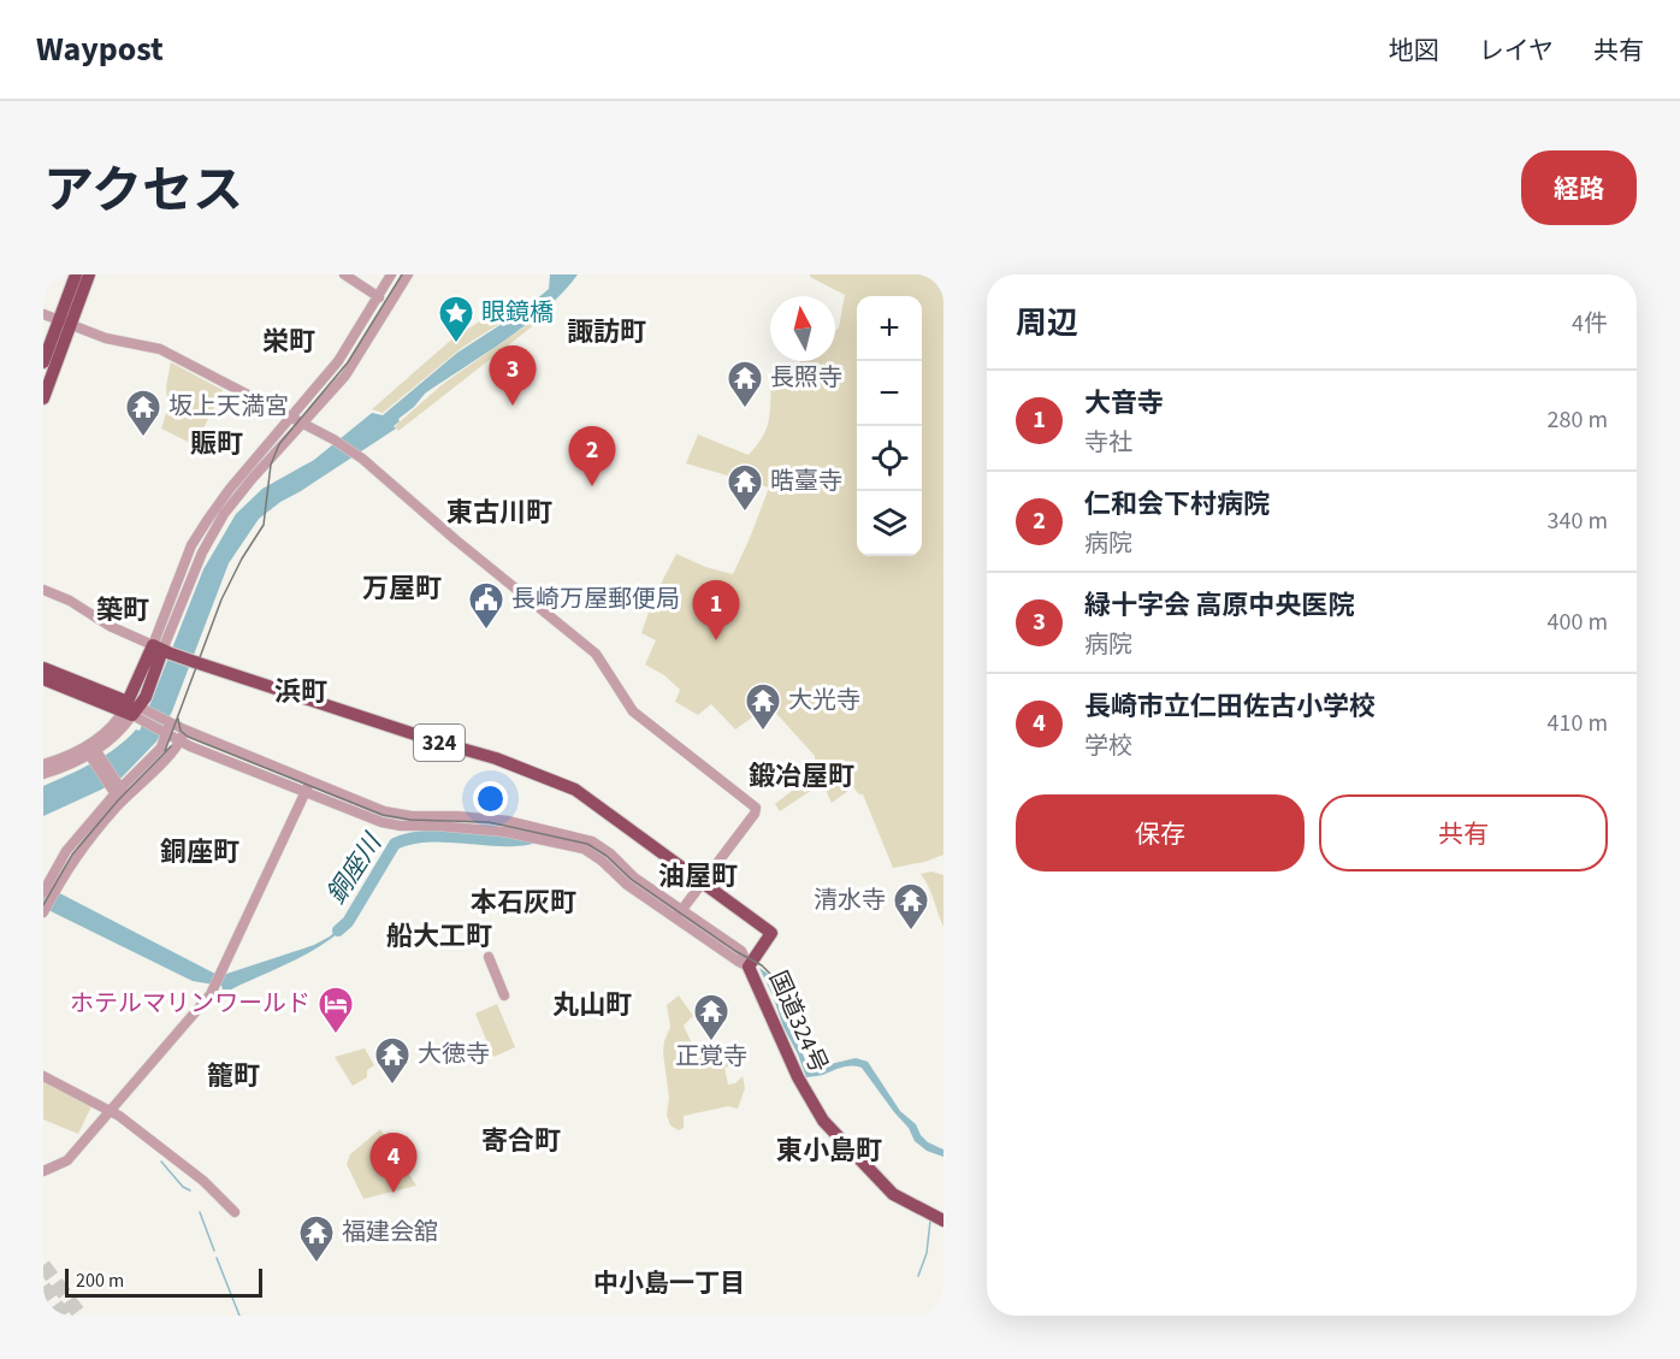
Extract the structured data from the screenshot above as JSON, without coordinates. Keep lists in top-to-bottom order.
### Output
{
  "streets": {
    "highway": ["324", "国道324号"]
  },
  "districts": [
    "諏訪町",
    "栄町",
    "賑町",
    "東古川町",
    "万屋町",
    "築町",
    "浜町",
    "鍛冶屋町",
    "銅座町",
    "油屋町",
    "本石灰町",
    "船大工町",
    "丸山町",
    "籠町",
    "寄合町",
    "東小島町",
    "中小島一丁目"
  ],
  "water": ["銅座川"],
  "places": {
    "place": ["眼鏡橋"],
    "temple": [
      "長照寺",
      "坂上天満宮",
      "晧臺寺",
      "大光寺",
      "清水寺",
      "正覚寺",
      "大徳寺",
      "福建会舘"
    ],
    "public building": ["長崎万屋郵便局"],
    "hotel": ["ホテルマリンワールド"]
  },
  "scale_bar": "200 m",
  "north": "top",
  "page": {
    "header": "Waypost",
    "nav": ["地図", "レイヤ", "共有"],
    "title": "アクセス",
    "buttons": [
      "経路",
      ["保存", "共有"]
    ],
    "heading": ["周辺", "4件"],
    "map_buttons": ["+", "−"],
    "pins": [
      "3",
      "2",
      "1",
      "4"
    ],
    "list": [
      {
        "mark": "1",
        "name": "大音寺",
        "note": "寺社",
        "value": "280 m"
      },
      {
        "mark": "2",
        "name": "仁和会下村病院",
        "note": "病院",
        "value": "340 m"
      },
      {
        "mark": "3",
        "name": "緑十字会 高原中央医院",
        "note": "病院",
        "value": "400 m"
      },
      {
        "mark": "4",
        "name": "長崎市立仁田佐古小学校",
        "note": "学校",
        "value": "410 m"
      }
    ],
    "scale": "200 m"
  }
}
